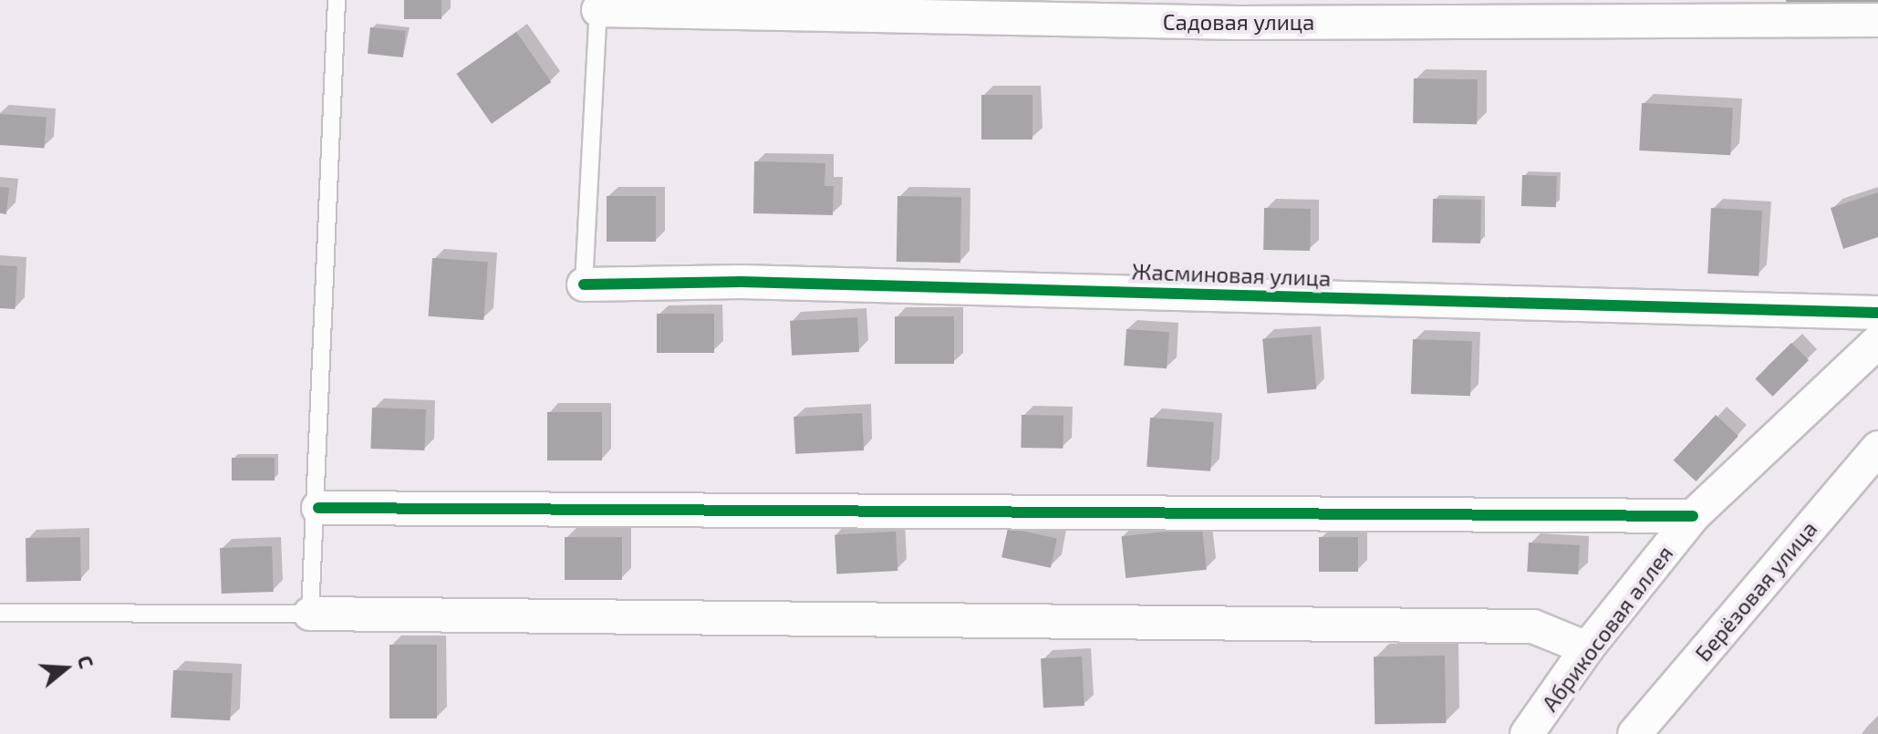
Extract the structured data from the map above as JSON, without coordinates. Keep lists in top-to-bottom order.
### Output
{
  "streets": {
    "street": [
      "Садовая улица",
      "Жасминовая улица",
      "Берёзовая улица",
      "Абрикосовая аллея"
    ]
  },
  "north": "right"
}
